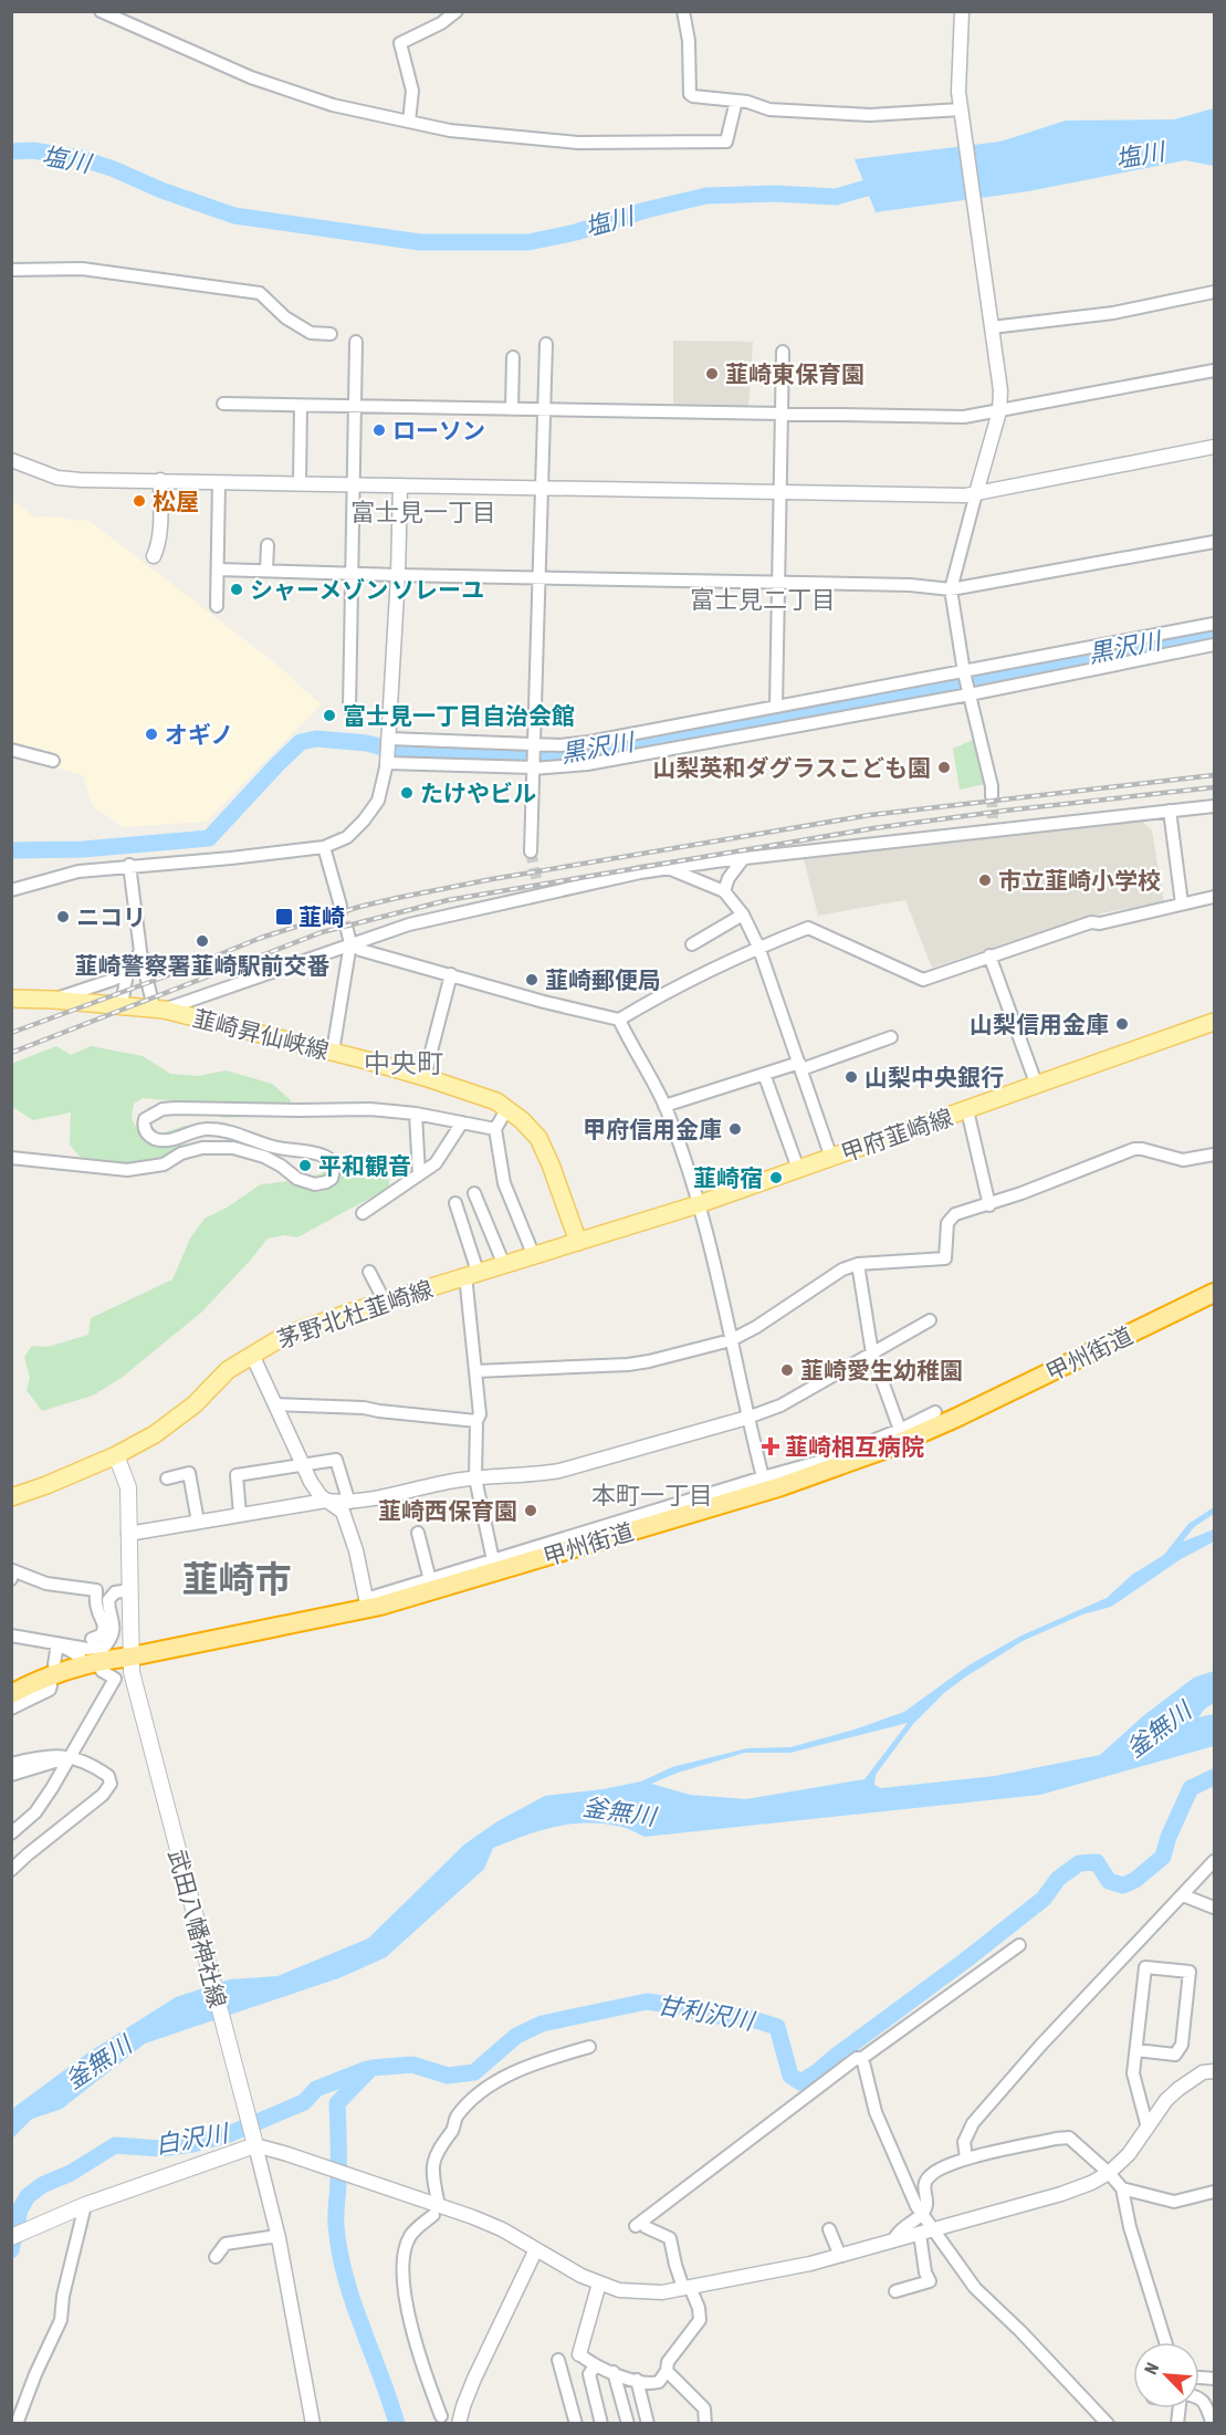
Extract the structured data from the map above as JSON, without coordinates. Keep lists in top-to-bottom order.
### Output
{
  "streets": {
    "highway": ["甲州街道"],
    "main road": [
      "韮崎昇仙峡線",
      "甲府韮崎線",
      "茅野北杜韮崎線",
      "武田八幡神社線"
    ]
  },
  "crossings": [
    ["韮崎昇仙峡線", "甲府韮崎線"],
    ["韮崎昇仙峡線", "茅野北杜韮崎線"],
    ["甲府韮崎線", "茅野北杜韮崎線"],
    ["茅野北杜韮崎線", "武田八幡神社線"],
    ["甲州街道", "武田八幡神社線"]
  ],
  "districts": [
    "富士見一丁目",
    "富士見二丁目",
    "中央町",
    "本町一丁目",
    "韮崎市"
  ],
  "water": [
    "塩川",
    "黒沢川",
    "釜無川",
    "甘利沢川",
    "白沢川"
  ],
  "places": {
    "other": [
      "韮崎東保育園",
      "ローソン",
      "松屋",
      "シャーメゾン ソレーユ",
      "富士見一丁目自治会館",
      "オギノ",
      "山梨英和ダグラスこども園",
      "たけやビル",
      "市立韮崎小学校",
      "ニコリ",
      "韮崎警察署韮崎駅前交番",
      "韮崎郵便局",
      "山梨信用金庫",
      "山梨中央銀行",
      "甲府信用金庫",
      "平和観音",
      "韮崎宿",
      "韮崎愛生幼稚園",
      "韮崎西保育園"
    ],
    "transit": ["韮崎"],
    "health": ["韮崎相互病院"]
  },
  "north": "top left"
}
